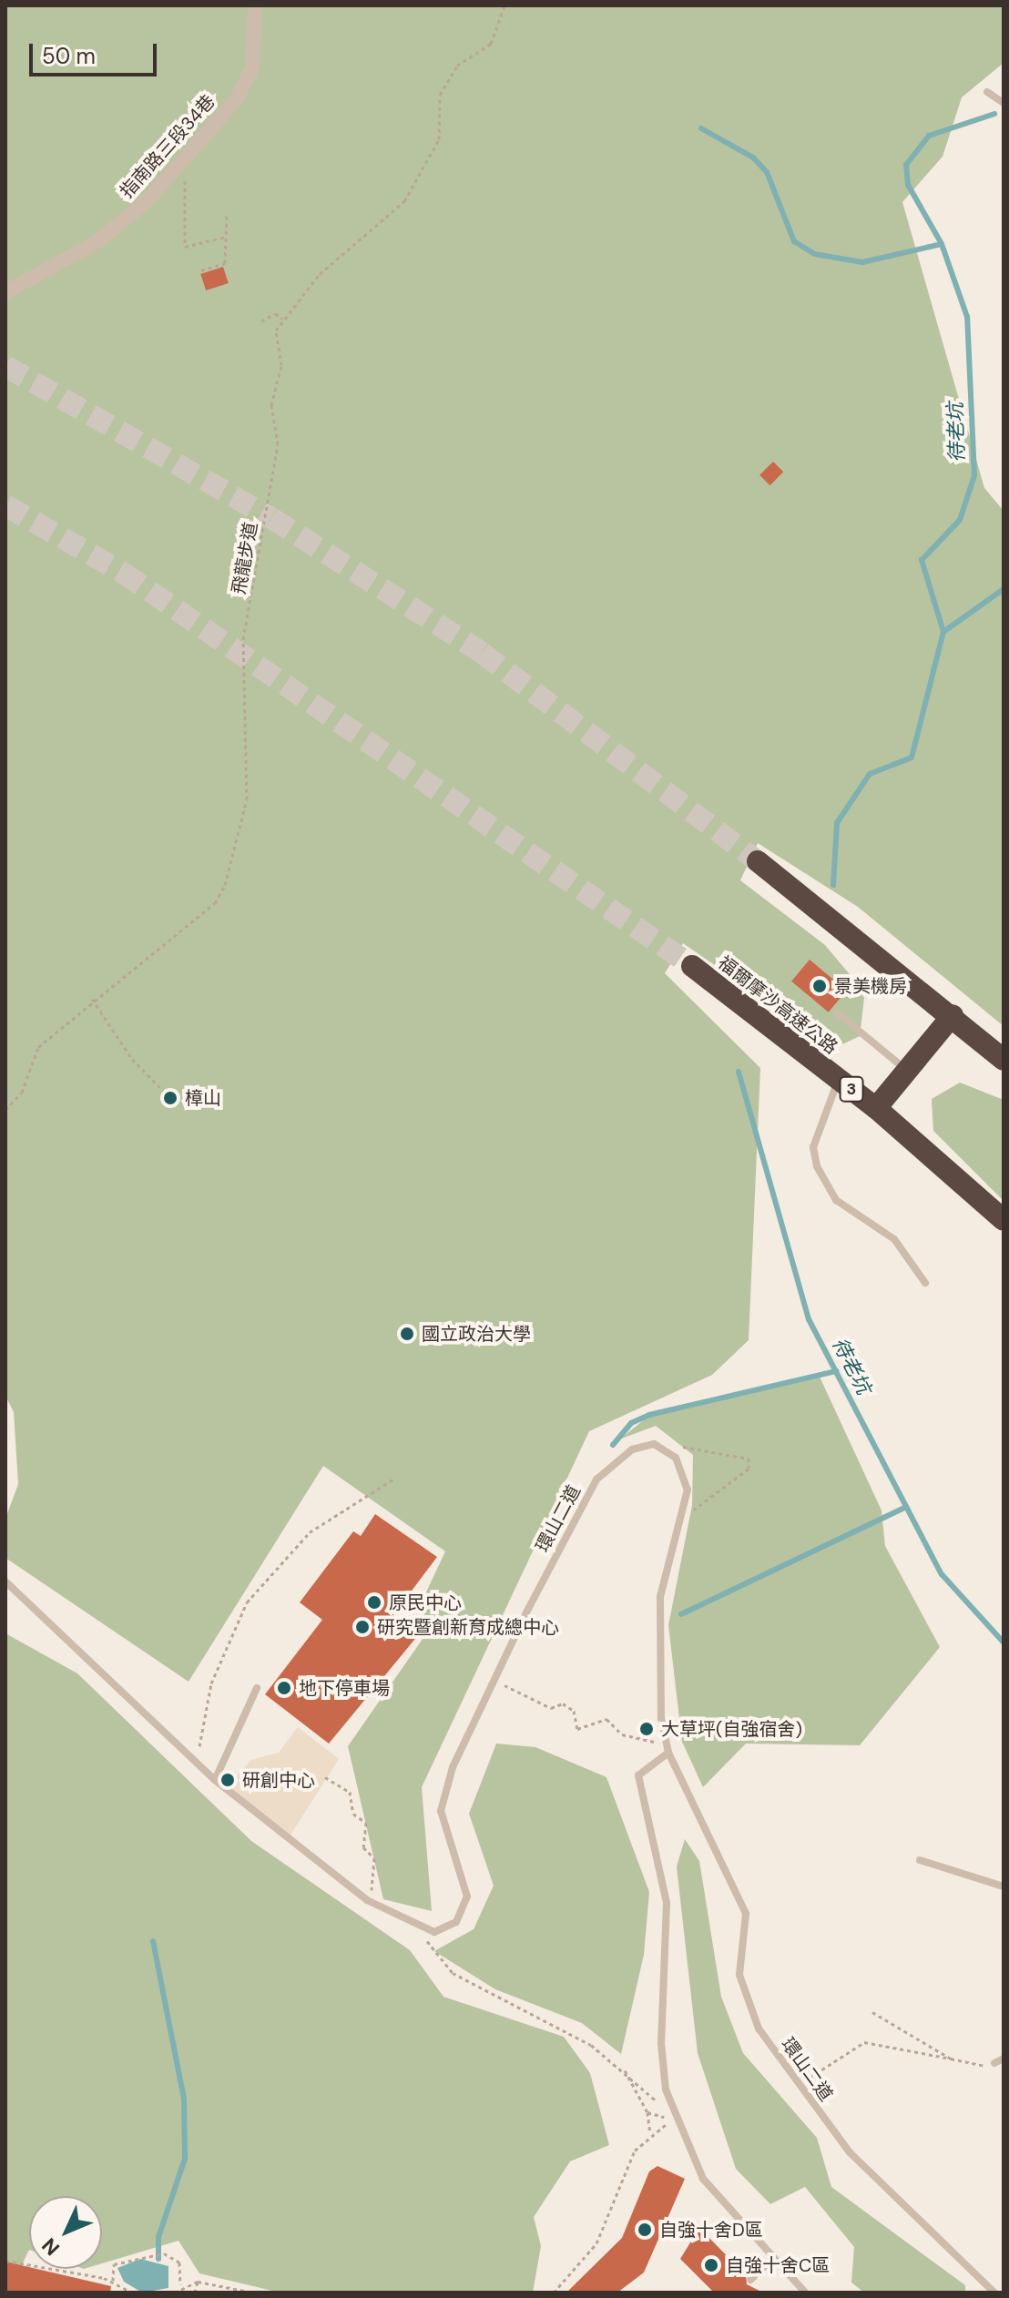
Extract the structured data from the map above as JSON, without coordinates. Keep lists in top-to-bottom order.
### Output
{
  "streets": {
    "highway": ["福爾摩沙高速公路", "3"],
    "street": ["指南路三段34巷"],
    "lane": ["環山二道"],
    "path": ["飛龍步道"]
  },
  "water": ["待老坑"],
  "places": [
    "景美機房",
    "樟山",
    "國立政治大學",
    "原民中心",
    "研究暨創新育成總中心",
    "地下停車場",
    "大草坪(自強宿舍)",
    "研創中心",
    "自強十舍D區",
    "自強十舍C區"
  ],
  "scale_bar": "50 m",
  "north": "bottom left"
}
